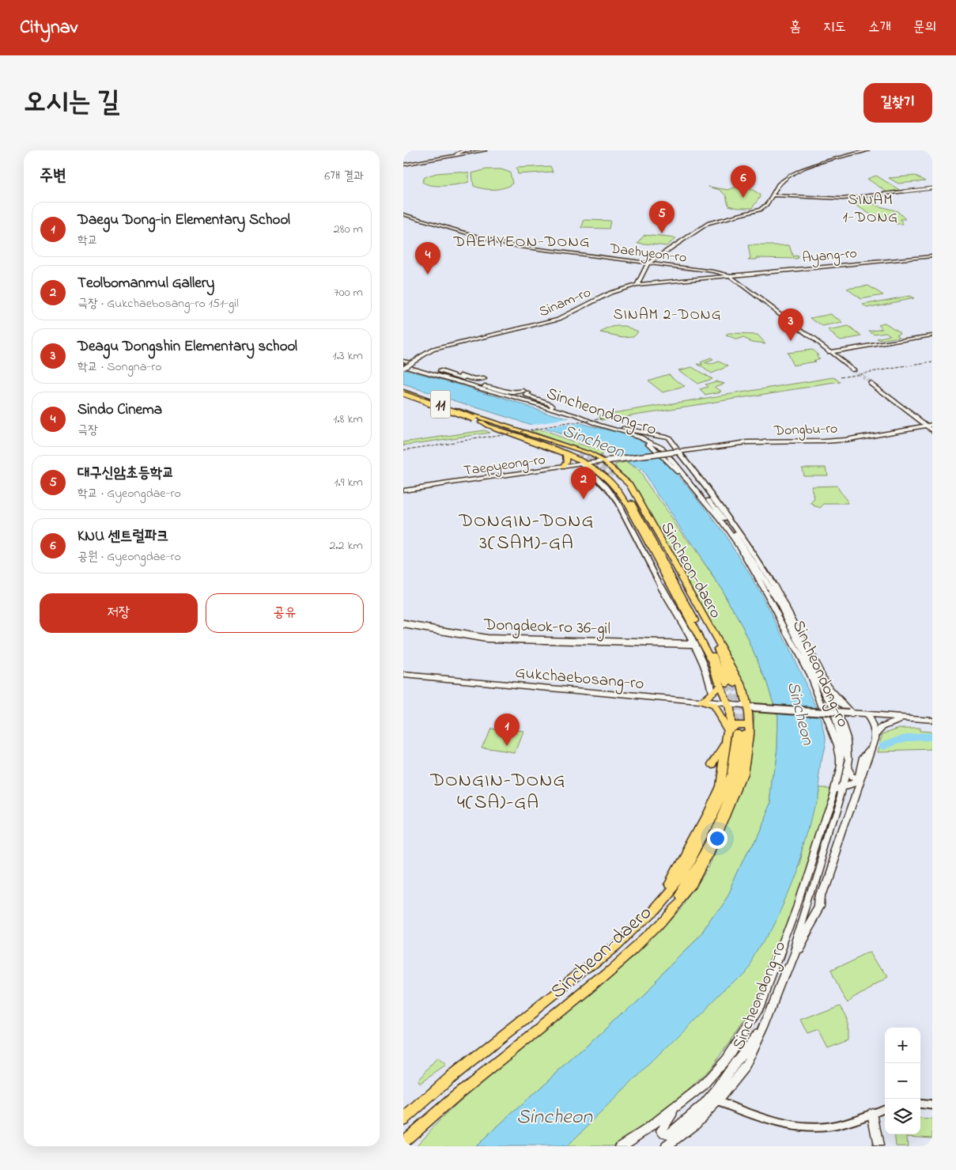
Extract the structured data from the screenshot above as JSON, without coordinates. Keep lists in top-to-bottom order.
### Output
{
  "streets": {
    "highway": ["11", "Sincheon-daero"],
    "main road": [
      "Daehyeon-ro",
      "Ayang-ro",
      "Sinam-ro",
      "Sincheondong-ro",
      "Dongbu-ro",
      "Taepyeong-ro",
      "Gukchaebosang-ro"
    ],
    "street": ["Dongdeok-ro 36-gil"]
  },
  "crossings": [
    ["Daehyeon-ro", "Ayang-ro"],
    ["Daehyeon-ro", "Sinam-ro"],
    ["Ayang-ro", "Sinam-ro"],
    ["Sinam-ro", "Sincheondong-ro"],
    ["Sincheondong-ro", "Dongbu-ro"],
    ["Sincheondong-ro", "Gukchaebosang-ro"],
    ["Dongbu-ro", "Taepyeong-ro"]
  ],
  "districts": [
    "SINAM 1-DONG",
    "DAEHYEON-DONG",
    "SINAM 2-DONG",
    "DONGIN-DONG 3(SAM)-GA",
    "DONGIN-DONG 4(SA)-GA"
  ],
  "water": ["Sincheon"],
  "page": {
    "header": "Citynav",
    "nav": [
      "홈",
      "지도",
      "소개",
      "문의"
    ],
    "title": "오시는 길",
    "buttons": [
      "길찾기",
      ["저장", "공유"]
    ],
    "heading": ["주변", "6개 결과"],
    "pins": [
      "6",
      "5",
      "4",
      "3",
      "2",
      "1"
    ],
    "list": [
      {
        "mark": "1",
        "name": "Daegu Dong-in Elementary School",
        "note": "학교",
        "value": "280 m"
      },
      {
        "mark": "2",
        "name": "Teolbomanmul Gallery",
        "note": "극장 · Gukchaebosang-ro 151-gil",
        "value": "700 m"
      },
      {
        "mark": "3",
        "name": "Deagu Dongshin Elementary school",
        "note": "학교 · Songna-ro",
        "value": "1.3 km"
      },
      {
        "mark": "4",
        "name": "Sindo Cinema",
        "note": "극장",
        "value": "1.8 km"
      },
      {
        "mark": "5",
        "name": "대구신암초등학교",
        "note": "학교 · Gyeongdae-ro",
        "value": "1.9 km"
      },
      {
        "mark": "6",
        "name": "KNU 센트럴파크",
        "note": "공원 · Gyeongdae-ro",
        "value": "2.2 km"
      }
    ],
    "map_buttons": ["+", "−"]
  }
}
